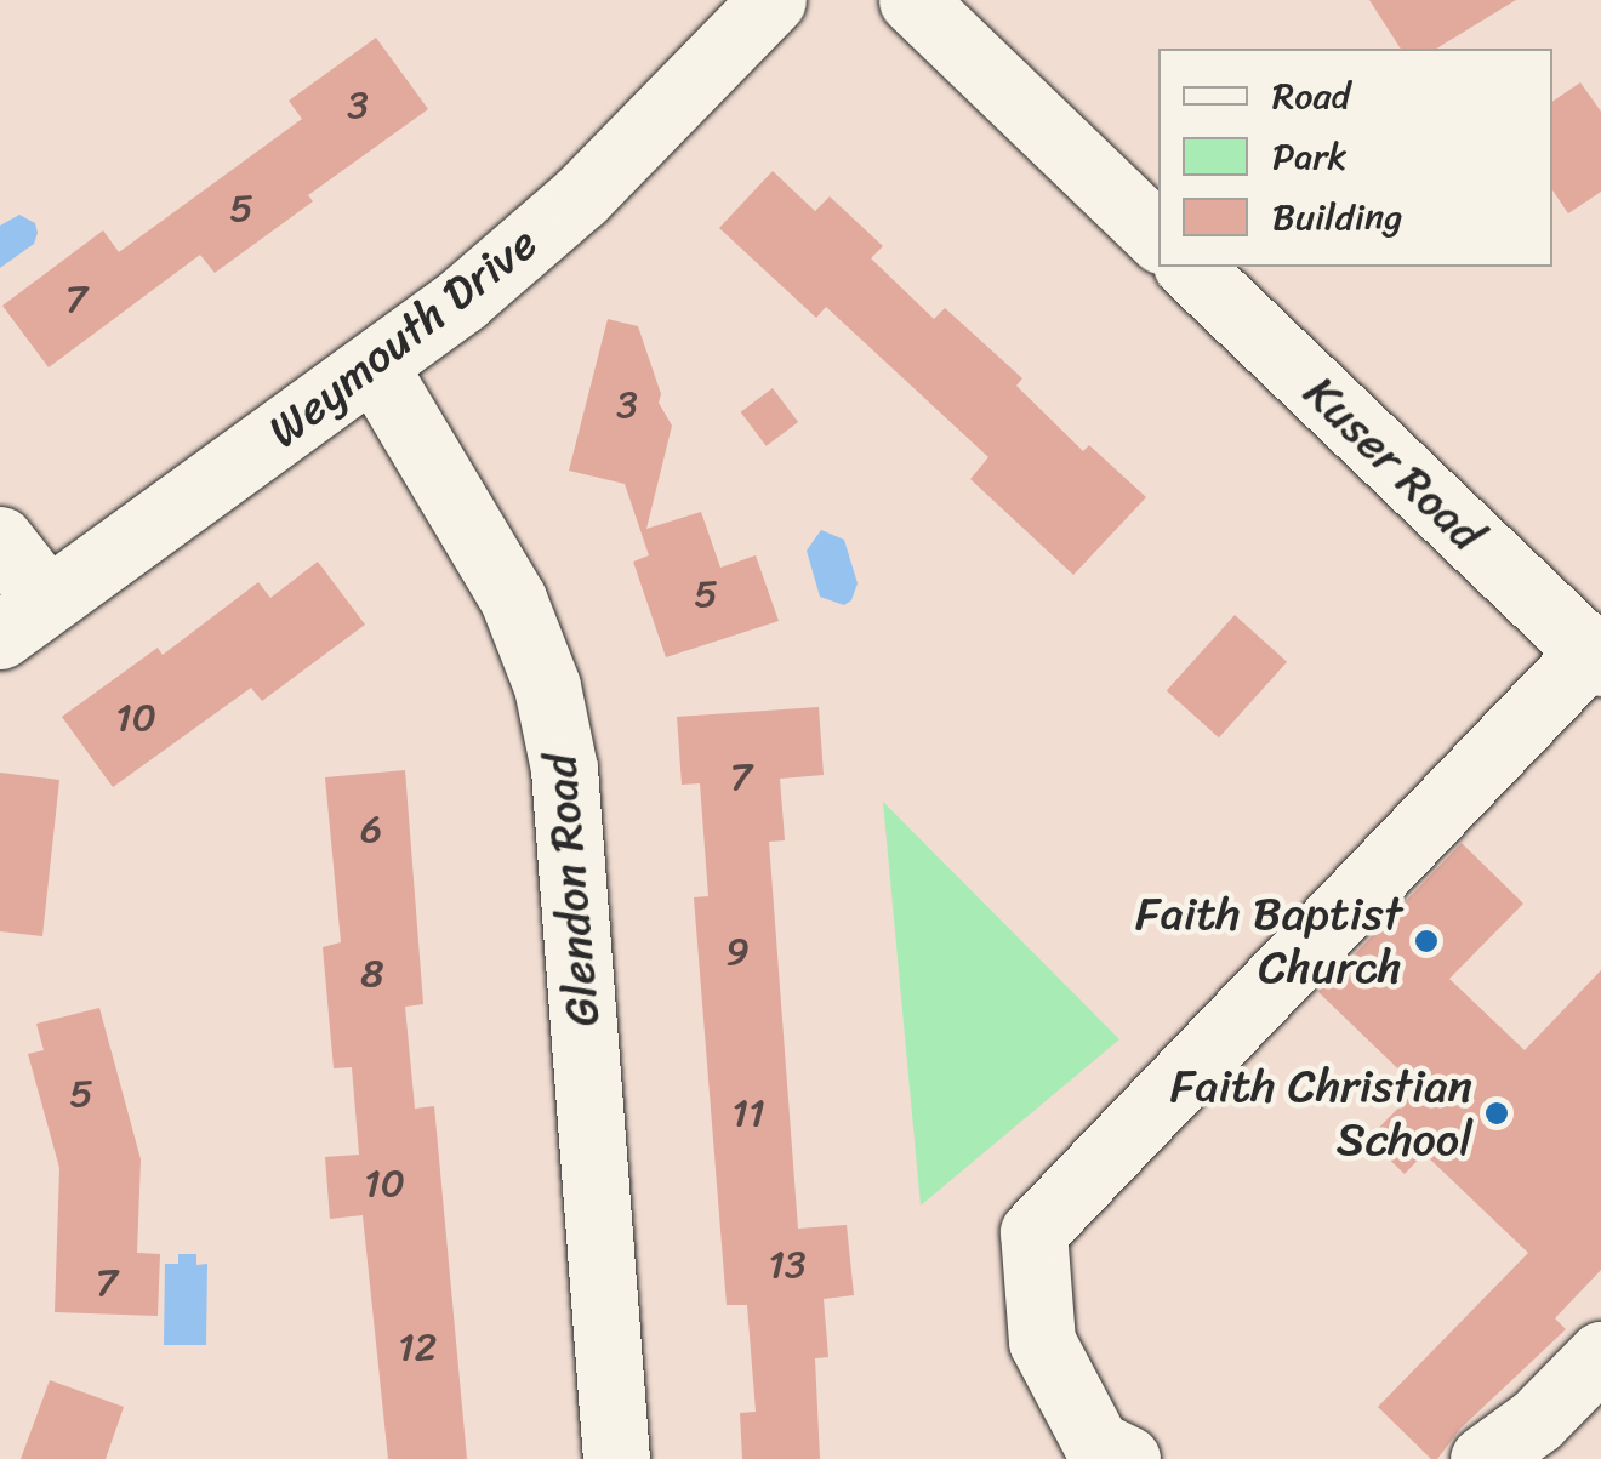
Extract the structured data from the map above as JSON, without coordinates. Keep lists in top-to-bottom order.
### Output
{
  "streets": {
    "street": ["Weymouth Drive", "Kuser Road", "Glendon Road"]
  },
  "crossings": [
    ["Weymouth Drive", "Glendon Road"]
  ],
  "places": ["Faith Baptist Church", "Faith Christian School"],
  "house_numbers": [
    "3",
    "5",
    "7",
    "3",
    "5",
    "10",
    "7",
    "6",
    "9",
    "8",
    "5",
    "11",
    "10",
    "13",
    "7",
    "12"
  ],
  "legend": ["Road", "Park", "Building"]
}
